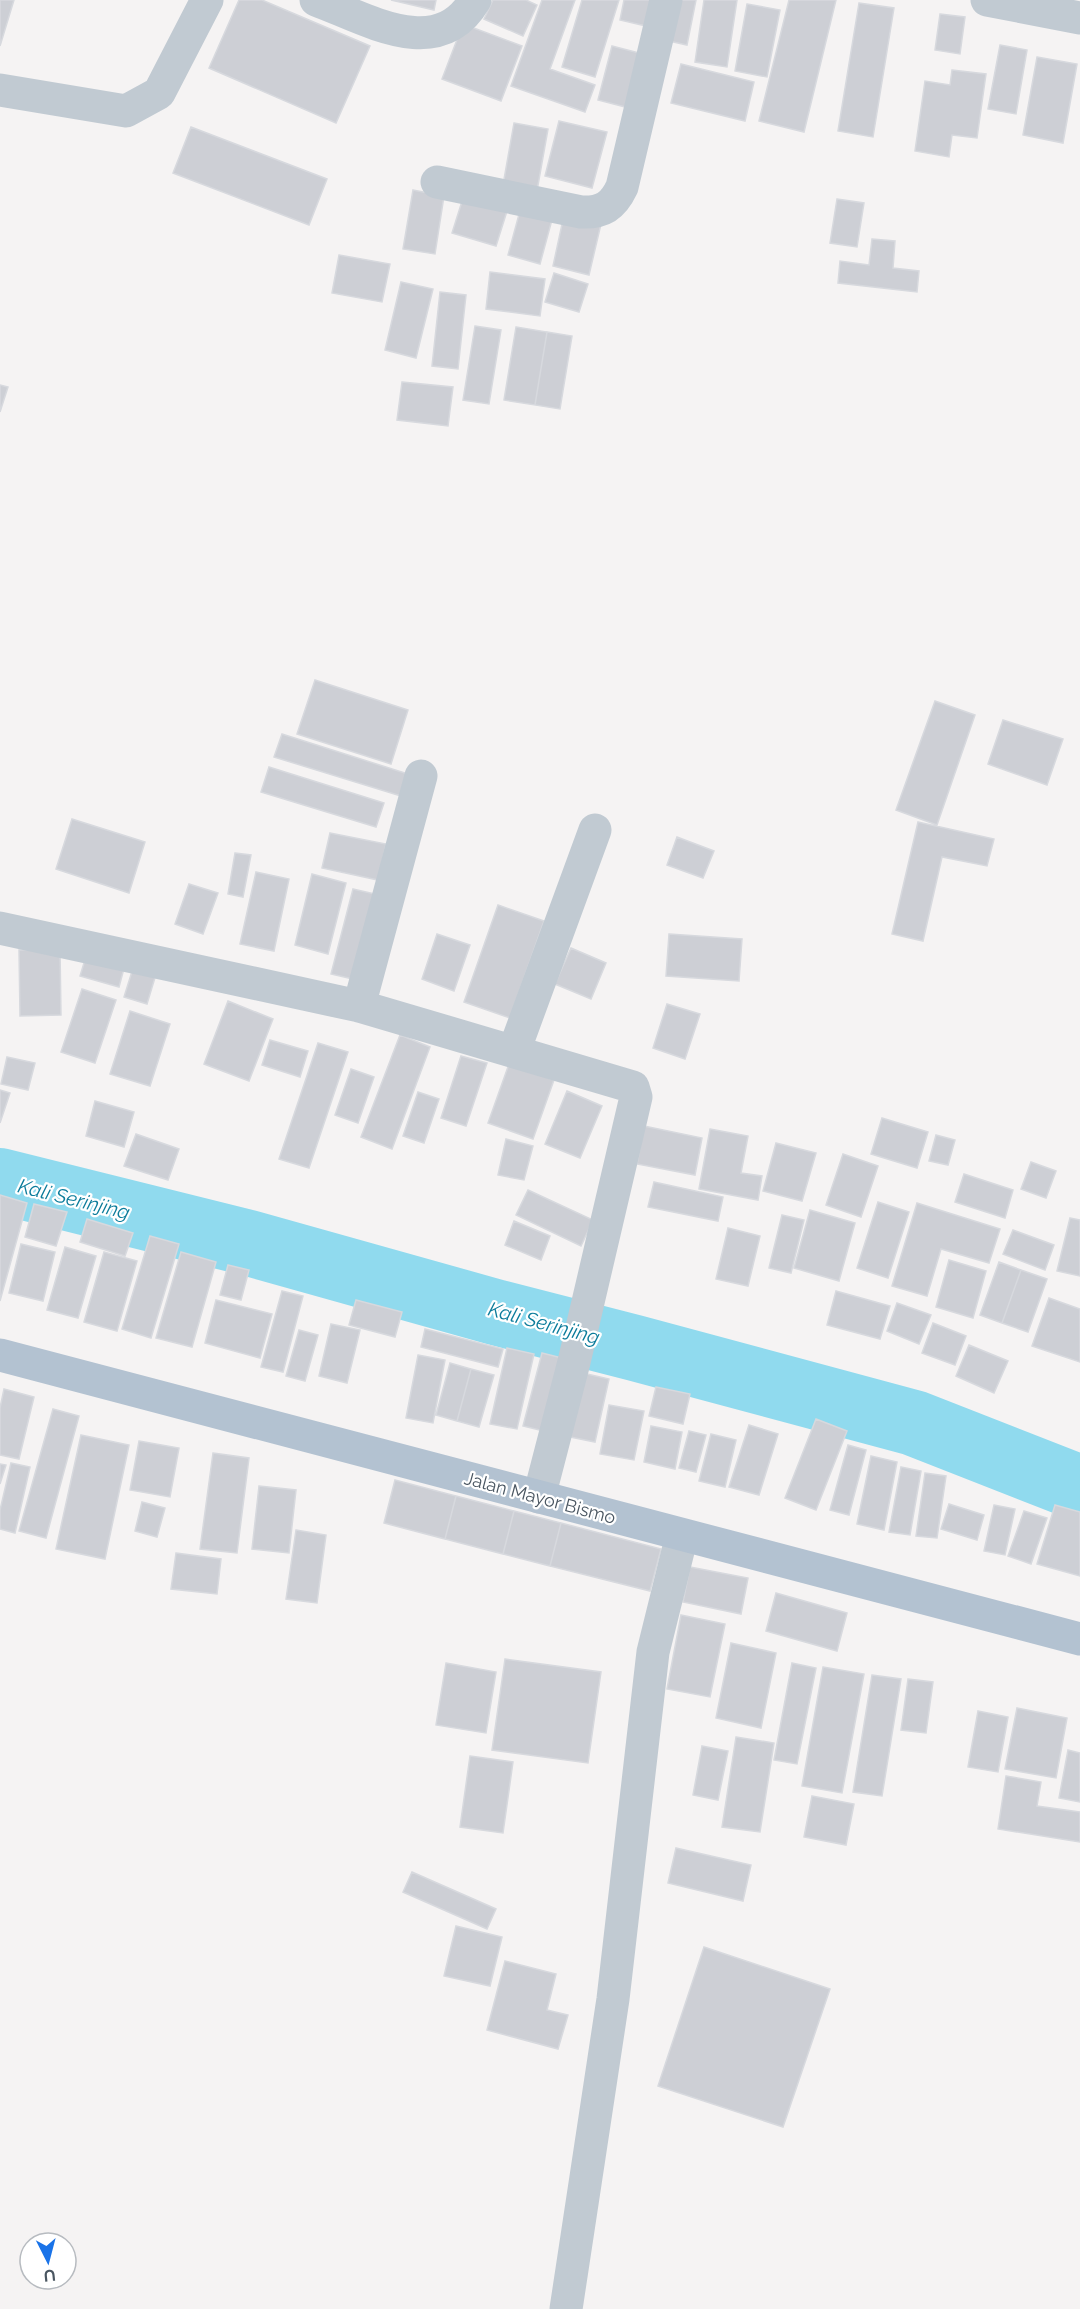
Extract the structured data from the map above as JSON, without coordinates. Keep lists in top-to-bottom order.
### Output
{
  "streets": {
    "main road": ["Jalan Mayor Bismo"]
  },
  "water": ["Kali Serinjing"],
  "north": "bottom"
}
